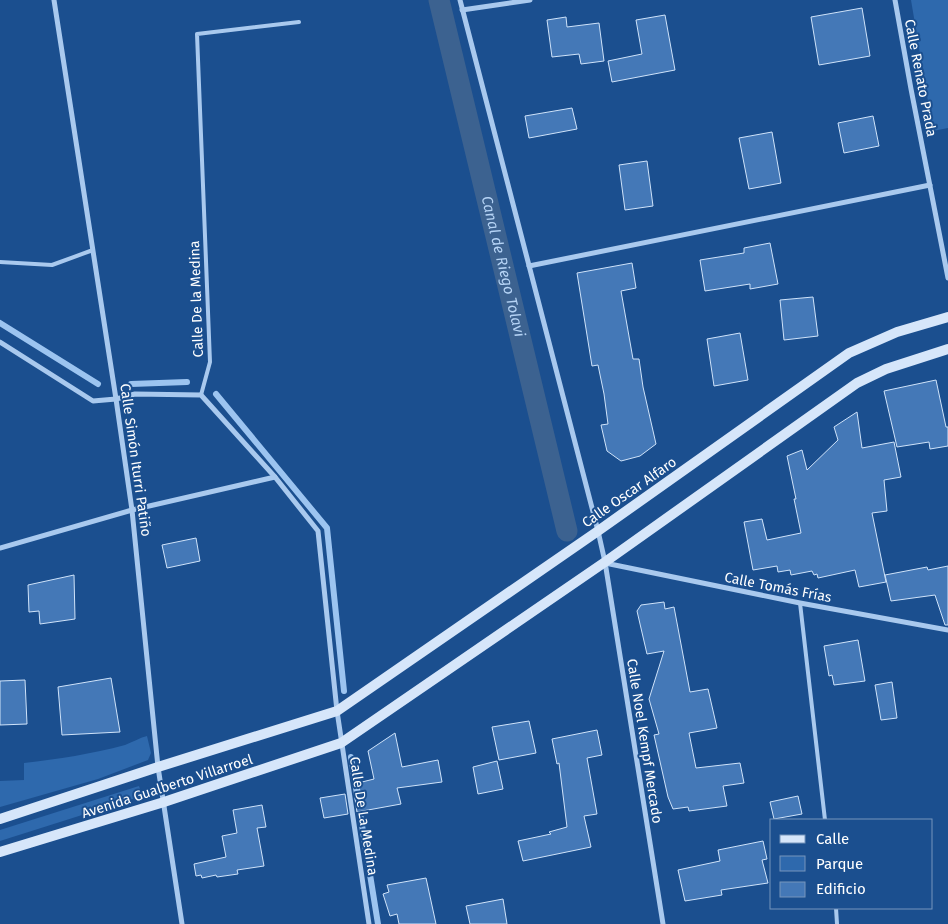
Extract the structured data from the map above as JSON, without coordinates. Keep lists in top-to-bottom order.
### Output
{
  "streets": {
    "main road": ["Calle Oscar Alfaro", "Avenida Gualberto Villarroel"],
    "street": [
      "Calle Renato Prada",
      "Calle Simón Iturri Patiño",
      "Calle Tomás Frías",
      "Calle Noel Kempf Mercado",
      "Calle De La Medina"
    ],
    "lane": ["Calle De la Medina"]
  },
  "crossings": [
    ["Calle Simón Iturri Patiño", "Avenida Gualberto Villarroel"],
    ["Calle Oscar Alfaro", "Calle Noel Kempf Mercado"],
    ["Calle Oscar Alfaro", "Avenida Gualberto Villarroel"],
    ["Calle Oscar Alfaro", "Calle De La Medina"],
    ["Calle Tomás Frías", "Calle Noel Kempf Mercado"],
    ["Avenida Gualberto Villarroel", "Calle De La Medina"]
  ],
  "water": ["Canal de Riego Tolavi"],
  "legend": ["Calle", "Parque", "Edificio"]
}
